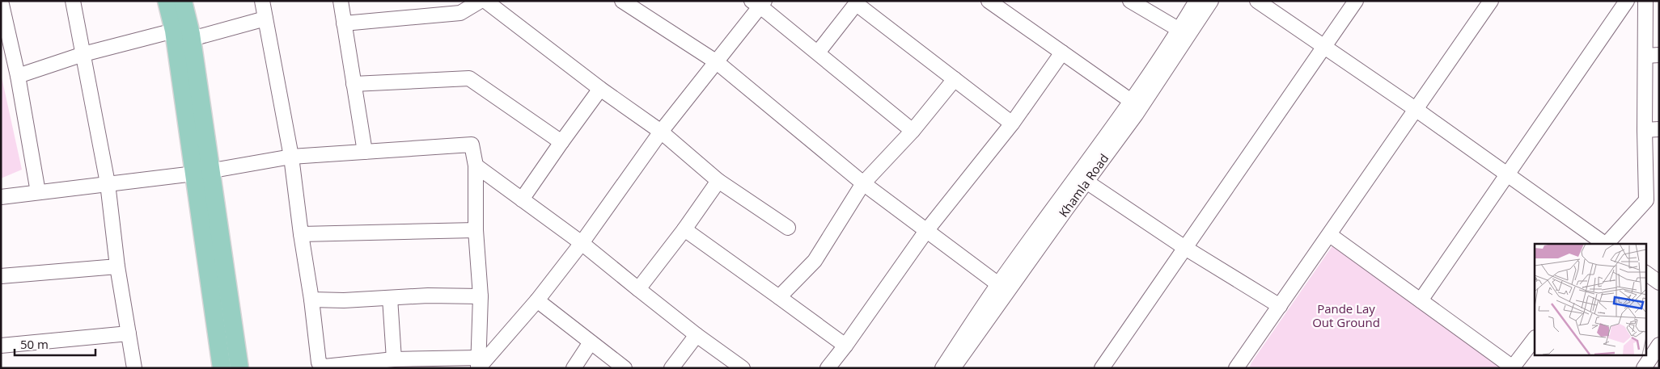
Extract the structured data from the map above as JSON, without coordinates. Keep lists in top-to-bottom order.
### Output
{
  "streets": {
    "street": ["Khamla Road"]
  },
  "parks": ["Pande Lay Out Ground"],
  "scale_bar": "50 m"
}
